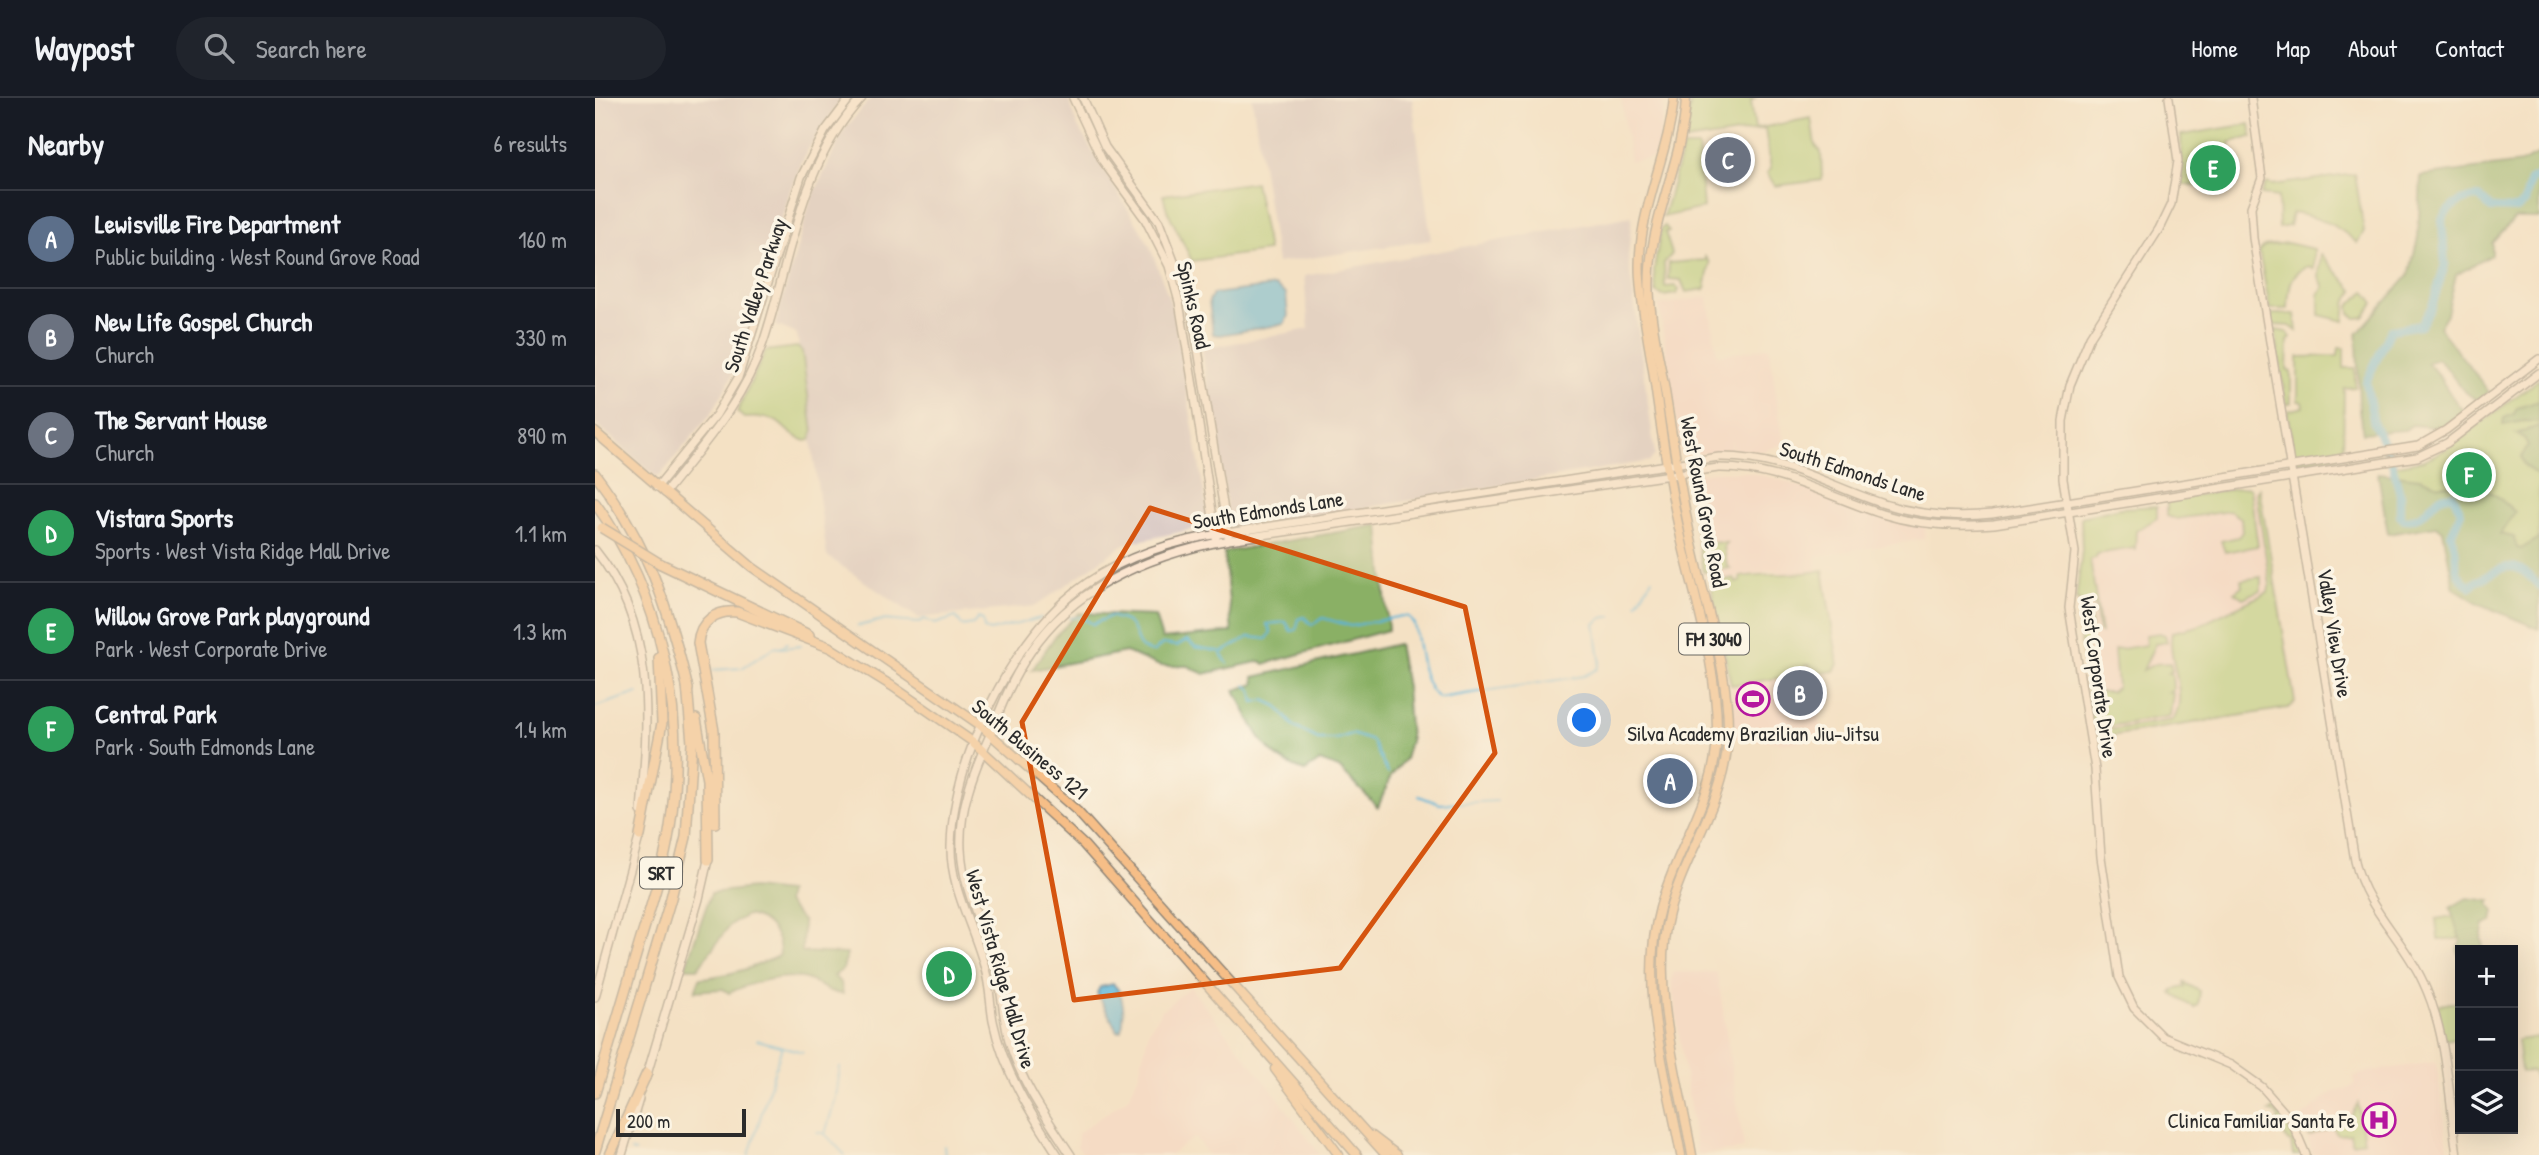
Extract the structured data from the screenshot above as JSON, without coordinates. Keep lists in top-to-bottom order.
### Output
{
  "streets": {
    "highway": ["SRT"],
    "main road": [
      "South Valley Parkway",
      "Spinks Road",
      "South Edmonds Lane",
      "West Round Grove Road",
      "Valley View Drive",
      "FM 3040",
      "West Corporate Drive",
      "South Business 121",
      "West Vista Ridge Mall Drive"
    ]
  },
  "crossings": [
    ["South Valley Parkway", "South Business 121"],
    ["Spinks Road", "South Edmonds Lane"],
    ["South Edmonds Lane", "West Round Grove Road"],
    ["South Edmonds Lane", "Valley View Drive"],
    ["South Edmonds Lane", "West Corporate Drive"],
    ["South Edmonds Lane", "South Business 121"],
    ["South Edmonds Lane", "West Vista Ridge Mall Drive"],
    ["South Business 121", "West Vista Ridge Mall Drive"]
  ],
  "places": {
    "sports": ["Silva Academy Brazilian Jiu-Jitsu"],
    "hospital": ["Clinica Familiar Santa Fe"]
  },
  "scale_bar": "200 m",
  "page": {
    "header": "Waypost",
    "search": "Search here",
    "nav": [
      "Home",
      "Map",
      "About",
      "Contact"
    ],
    "heading": ["Nearby", "6 results"],
    "pins": [
      "C",
      "E",
      "F",
      "B",
      "A",
      "D"
    ],
    "list": [
      {
        "mark": "A",
        "name": "Lewisville Fire Department",
        "note": "Public building · West Round Grove Road",
        "value": "160 m"
      },
      {
        "mark": "B",
        "name": "New Life Gospel Church",
        "note": "Church",
        "value": "330 m"
      },
      {
        "mark": "C",
        "name": "The Servant House",
        "note": "Church",
        "value": "890 m"
      },
      {
        "mark": "D",
        "name": "Vistara Sports",
        "note": "Sports · West Vista Ridge Mall Drive",
        "value": "1.1 km"
      },
      {
        "mark": "E",
        "name": "Willow Grove Park playground",
        "note": "Park · West Corporate Drive",
        "value": "1.3 km"
      },
      {
        "mark": "F",
        "name": "Central Park",
        "note": "Park · South Edmonds Lane",
        "value": "1.4 km"
      }
    ],
    "map_buttons": ["+", "−"],
    "scale": "200 m"
  }
}
